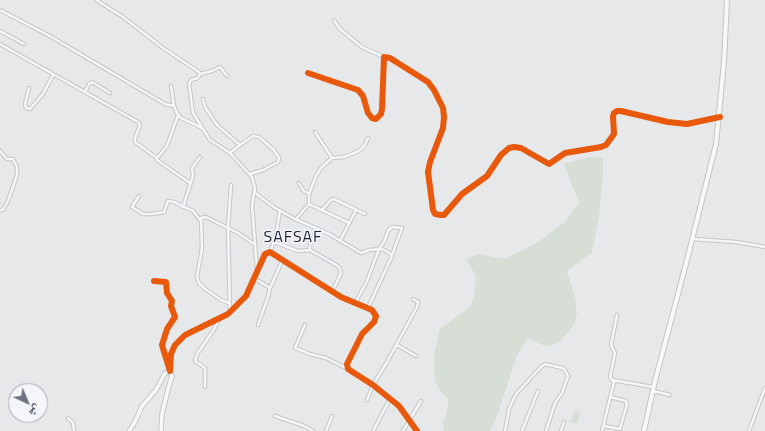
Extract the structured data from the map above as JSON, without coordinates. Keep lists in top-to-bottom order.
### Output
{
  "districts": ["SAFSAF"],
  "north": "bottom right"
}
